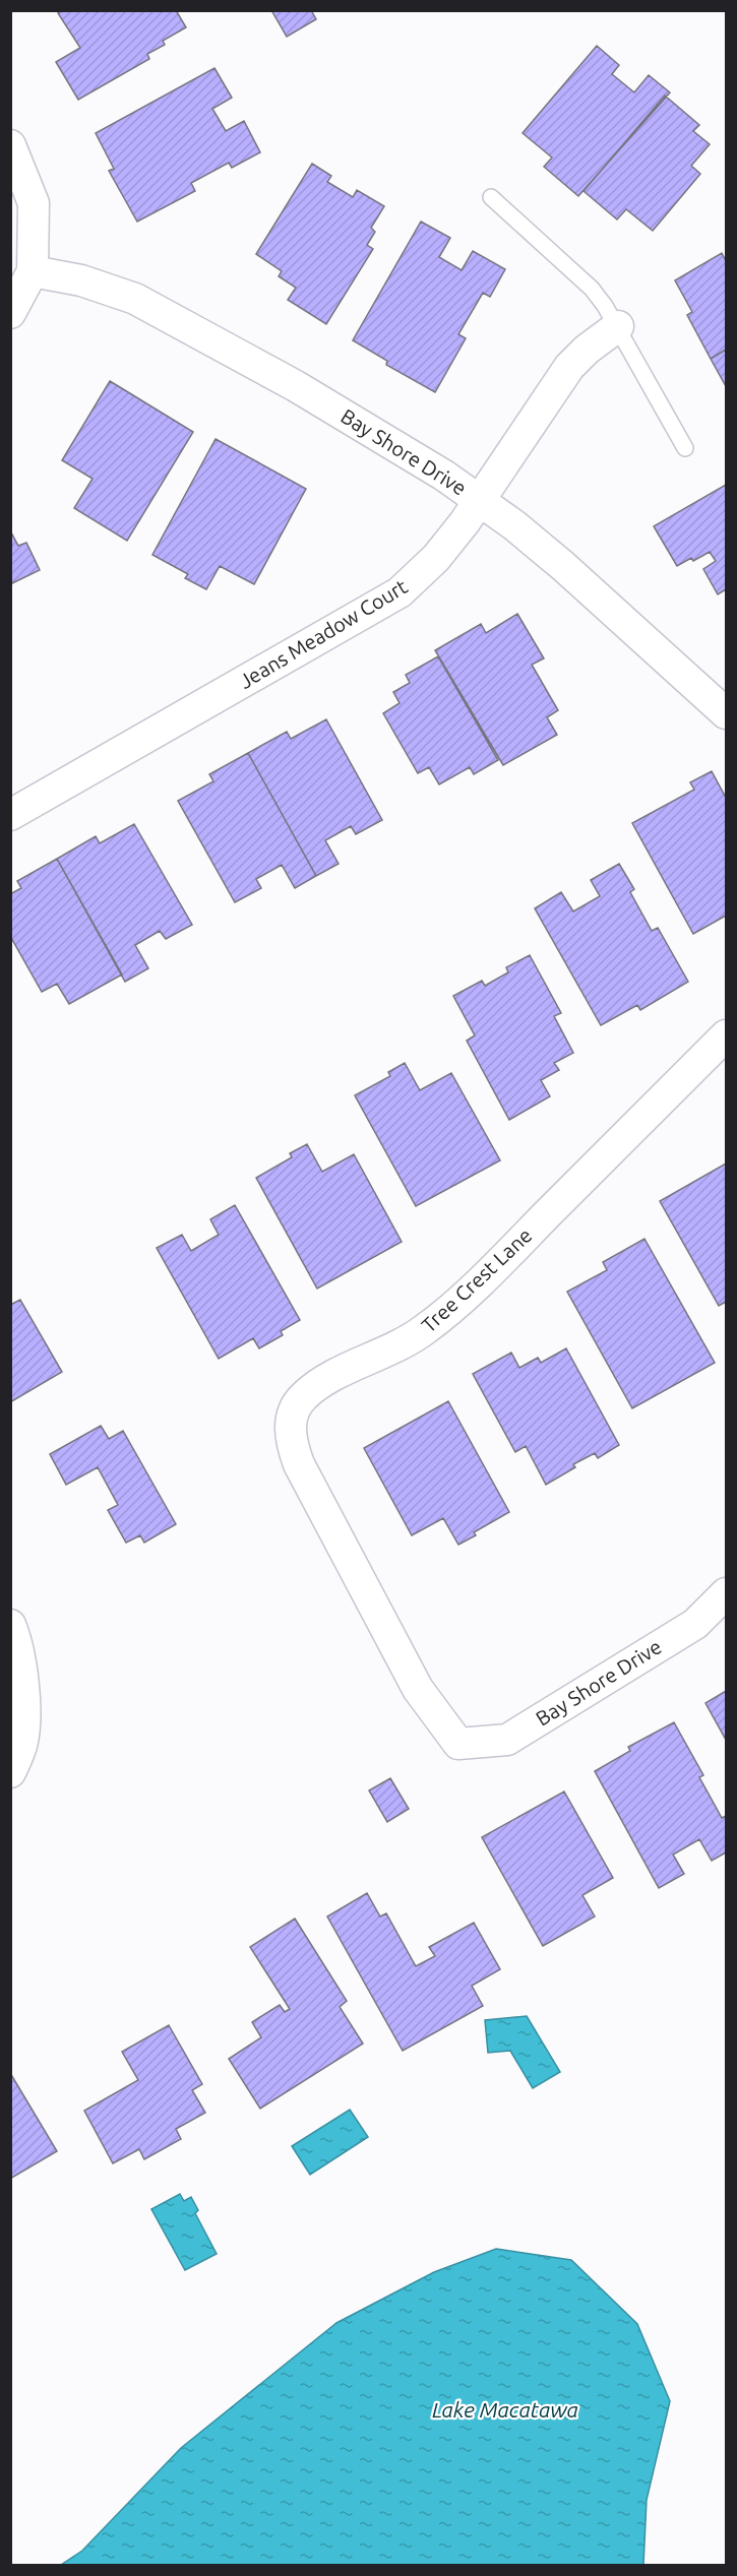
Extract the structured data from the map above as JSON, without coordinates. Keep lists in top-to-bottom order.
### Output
{
  "streets": {
    "street": ["Bay Shore Drive", "Jeans Meadow Court", "Tree Crest Lane"]
  },
  "crossings": [
    ["Bay Shore Drive", "Jeans Meadow Court"],
    ["Bay Shore Drive", "Tree Crest Lane"]
  ],
  "water": ["Lake Macatawa"]
}
